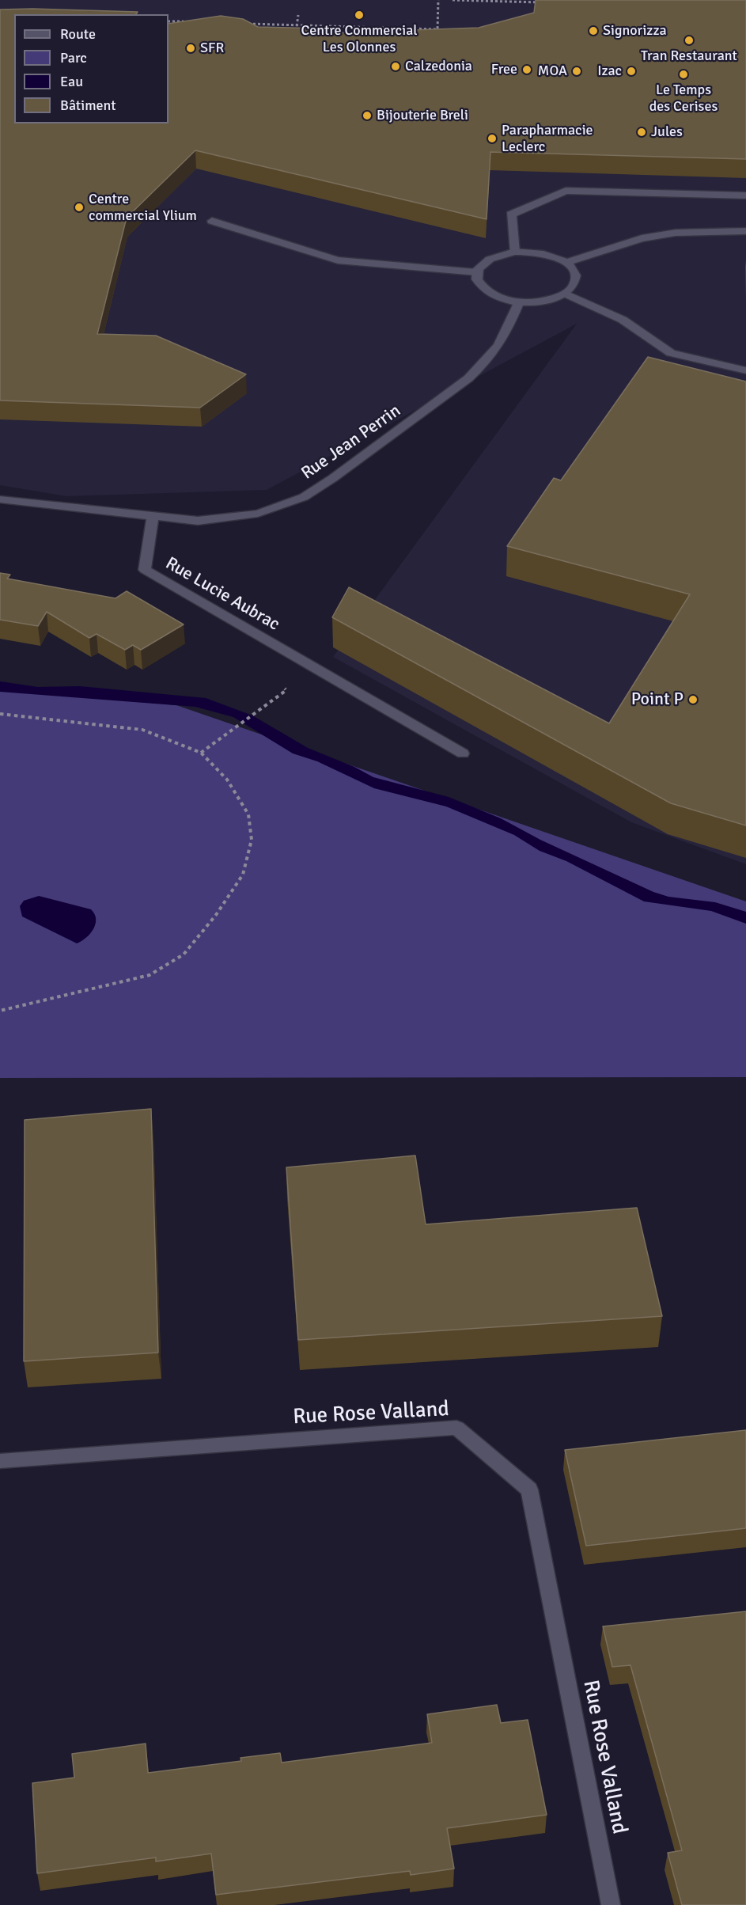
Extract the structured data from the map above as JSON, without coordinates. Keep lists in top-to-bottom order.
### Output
{
  "streets": {
    "street": ["Rue Jean Perrin", "Rue Lucie Aubrac", "Rue Rose Valland"]
  },
  "crossings": [
    ["Rue Jean Perrin", "Rue Lucie Aubrac"]
  ],
  "places": [
    "Centre Commercial Les Olonnes",
    "Signorizza",
    "Tran Restaurant",
    "SFR",
    "Calzedonia",
    "Free",
    "MOA",
    "Izac",
    "Le Temps des Cerises",
    "Bijouterie Breli",
    "Jules",
    "Parapharmacie Leclerc",
    "Centre commercial Ylium",
    "Point P"
  ],
  "legend": [
    "Route",
    "Parc",
    "Eau",
    "Bâtiment"
  ]
}
